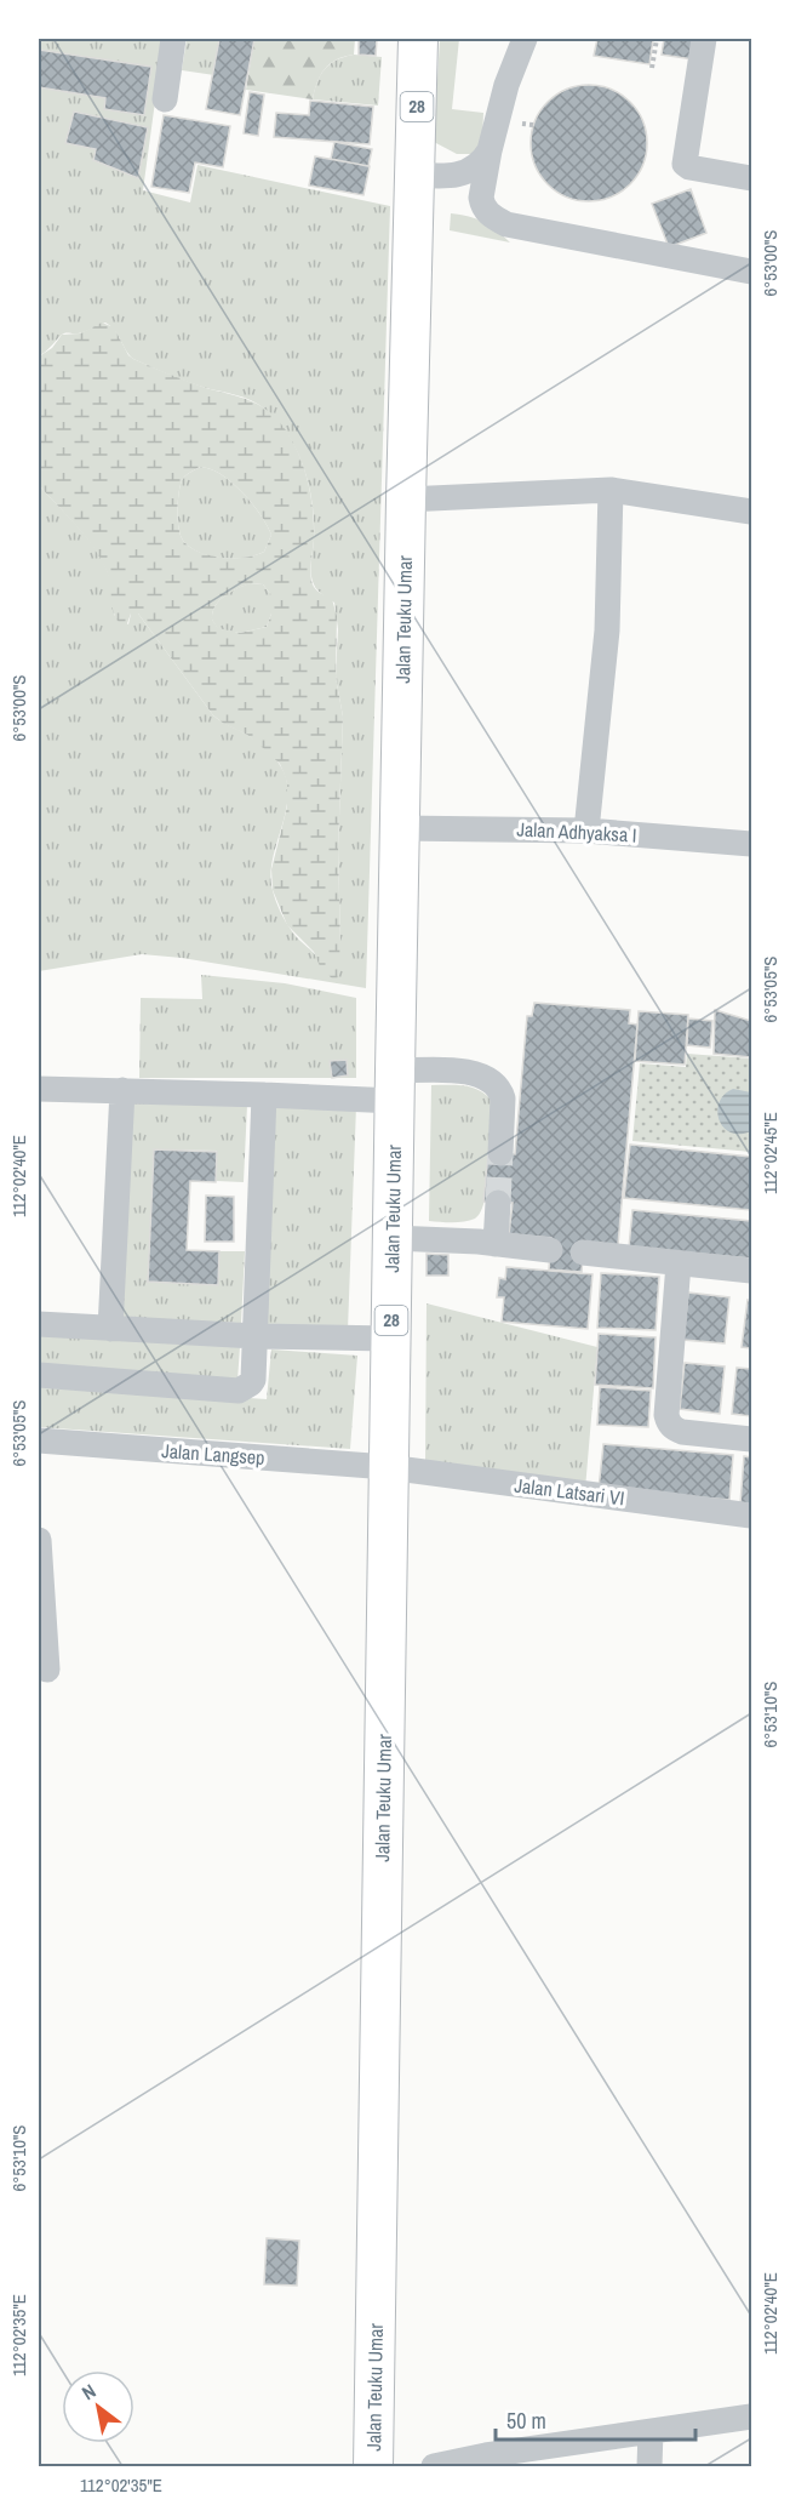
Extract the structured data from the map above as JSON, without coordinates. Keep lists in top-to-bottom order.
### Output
{
  "streets": {
    "highway": ["28", "Jalan Teuku Umar"],
    "street": ["Jalan Adhyaksa I", "Jalan Langsep", "Jalan Latsari VI"]
  },
  "crossings": [
    ["Jalan Teuku Umar", "Jalan Adhyaksa I"],
    ["Jalan Teuku Umar", "Jalan Langsep"],
    ["Jalan Teuku Umar", "Jalan Latsari VI"],
    ["Jalan Langsep", "Jalan Latsari VI"]
  ],
  "scale_bar": "50 m",
  "north": "top left",
  "coordinates": [
    "6°53'00\"S",
    "6°53'05\"S",
    "112°02'45\"E",
    "112°02'40\"E",
    "6°53'10\"S",
    "112°02'35\"E"
  ]
}
